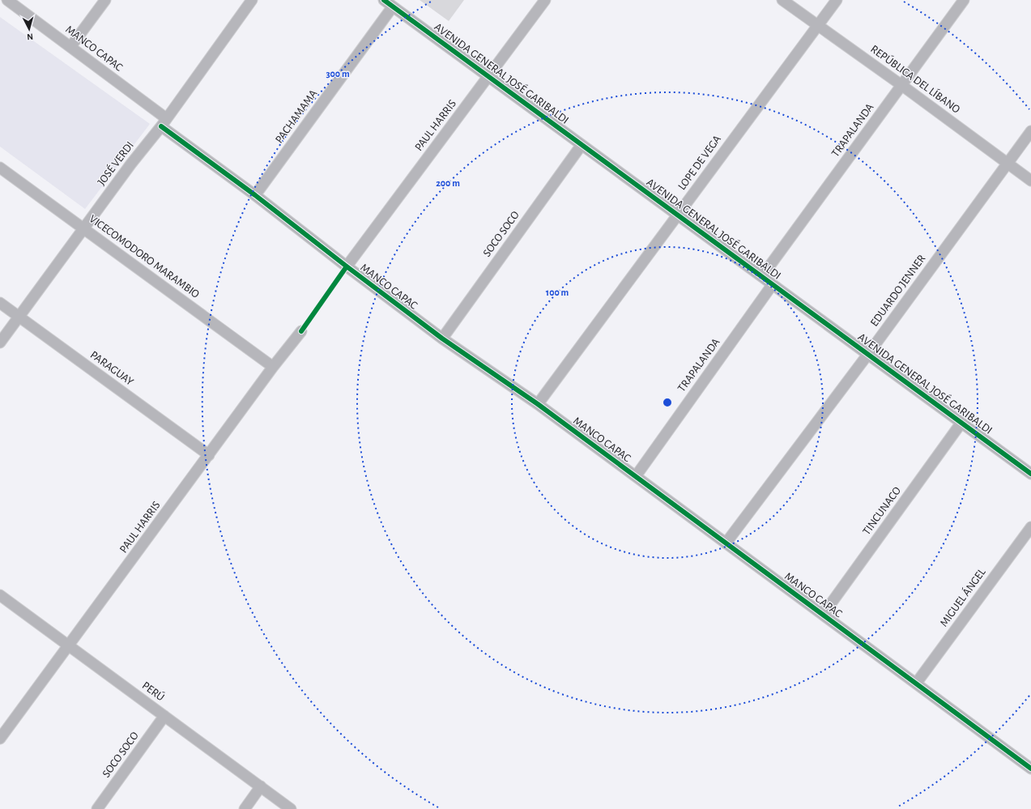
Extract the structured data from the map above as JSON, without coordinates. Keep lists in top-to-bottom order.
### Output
{
  "streets": {
    "street": [
      "MANCO CAPAC",
      "AVENIDA GENERAL JOSÉ GARIBALDI",
      "REPÚBLICA DEL LÍBANO",
      "PACHAMAMA",
      "PAUL HARRIS",
      "TRAPALANDA",
      "LOPE DE VEGA",
      "JOSÉ VERDI",
      "SOCO SOCO",
      "VICECOMODORO MARAMBIO",
      "EDUARDO JENNER",
      "PARAGUAY",
      "TINCUNACO",
      "MIGUEL ÁNGEL",
      "PERÚ"
    ]
  },
  "crossings": [
    ["MANCO CAPAC", "PACHAMAMA"],
    ["MANCO CAPAC", "PAUL HARRIS"],
    ["MANCO CAPAC", "TRAPALANDA"],
    ["MANCO CAPAC", "LOPE DE VEGA"],
    ["MANCO CAPAC", "JOSÉ VERDI"],
    ["MANCO CAPAC", "SOCO SOCO"],
    ["MANCO CAPAC", "EDUARDO JENNER"],
    ["MANCO CAPAC", "TINCUNACO"],
    ["MANCO CAPAC", "MIGUEL ÁNGEL"],
    ["AVENIDA GENERAL JOSÉ GARIBALDI", "PACHAMAMA"],
    ["AVENIDA GENERAL JOSÉ GARIBALDI", "PAUL HARRIS"],
    ["AVENIDA GENERAL JOSÉ GARIBALDI", "TRAPALANDA"],
    ["AVENIDA GENERAL JOSÉ GARIBALDI", "LOPE DE VEGA"],
    ["AVENIDA GENERAL JOSÉ GARIBALDI", "SOCO SOCO"],
    ["AVENIDA GENERAL JOSÉ GARIBALDI", "EDUARDO JENNER"],
    ["AVENIDA GENERAL JOSÉ GARIBALDI", "TINCUNACO"],
    ["REPÚBLICA DEL LÍBANO", "TRAPALANDA"],
    ["REPÚBLICA DEL LÍBANO", "LOPE DE VEGA"],
    ["REPÚBLICA DEL LÍBANO", "EDUARDO JENNER"],
    ["PAUL HARRIS", "VICECOMODORO MARAMBIO"],
    ["PAUL HARRIS", "PARAGUAY"],
    ["PAUL HARRIS", "PERÚ"],
    ["JOSÉ VERDI", "VICECOMODORO MARAMBIO"],
    ["JOSÉ VERDI", "PARAGUAY"],
    ["SOCO SOCO", "PERÚ"]
  ],
  "north": "bottom",
  "rings": ["300 m", "200 m", "100 m"]
}
